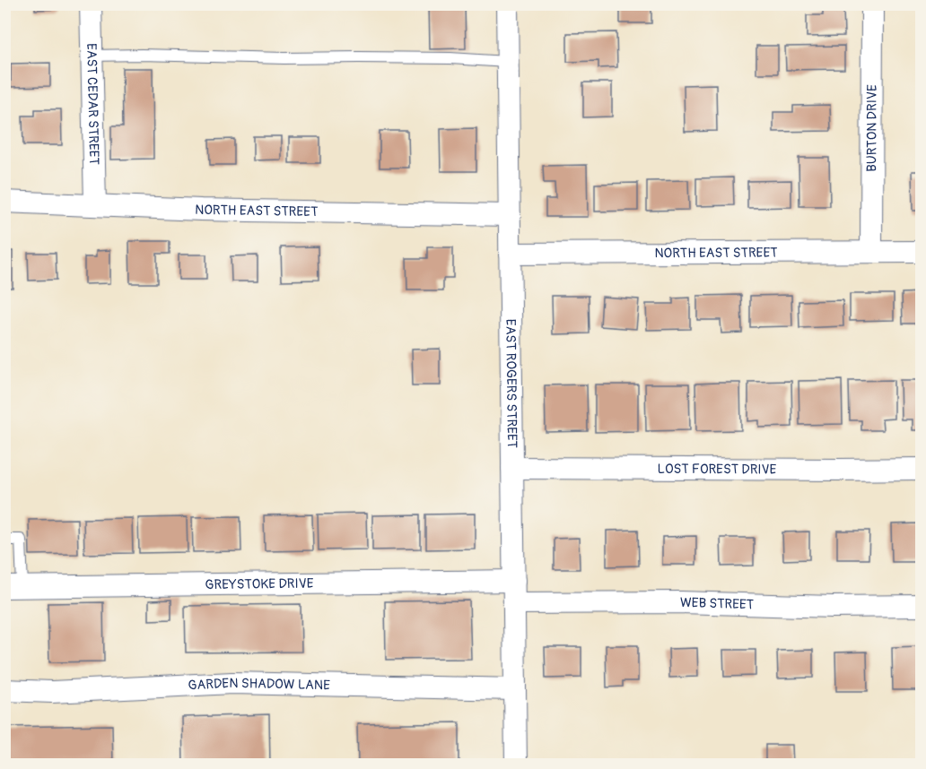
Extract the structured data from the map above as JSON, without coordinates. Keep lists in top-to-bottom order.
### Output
{
  "streets": {
    "street": [
      "EAST CEDAR STREET",
      "BURTON DRIVE",
      "NORTH EAST STREET",
      "EAST ROGERS STREET",
      "LOST FOREST DRIVE",
      "GREYSTOKE DRIVE",
      "WEB STREET",
      "GARDEN SHADOW LANE"
    ]
  },
  "crossings": [
    ["EAST CEDAR STREET", "NORTH EAST STREET"],
    ["BURTON DRIVE", "NORTH EAST STREET"],
    ["NORTH EAST STREET", "EAST ROGERS STREET"],
    ["EAST ROGERS STREET", "LOST FOREST DRIVE"],
    ["EAST ROGERS STREET", "GREYSTOKE DRIVE"],
    ["EAST ROGERS STREET", "WEB STREET"],
    ["EAST ROGERS STREET", "GARDEN SHADOW LANE"]
  ]
}
